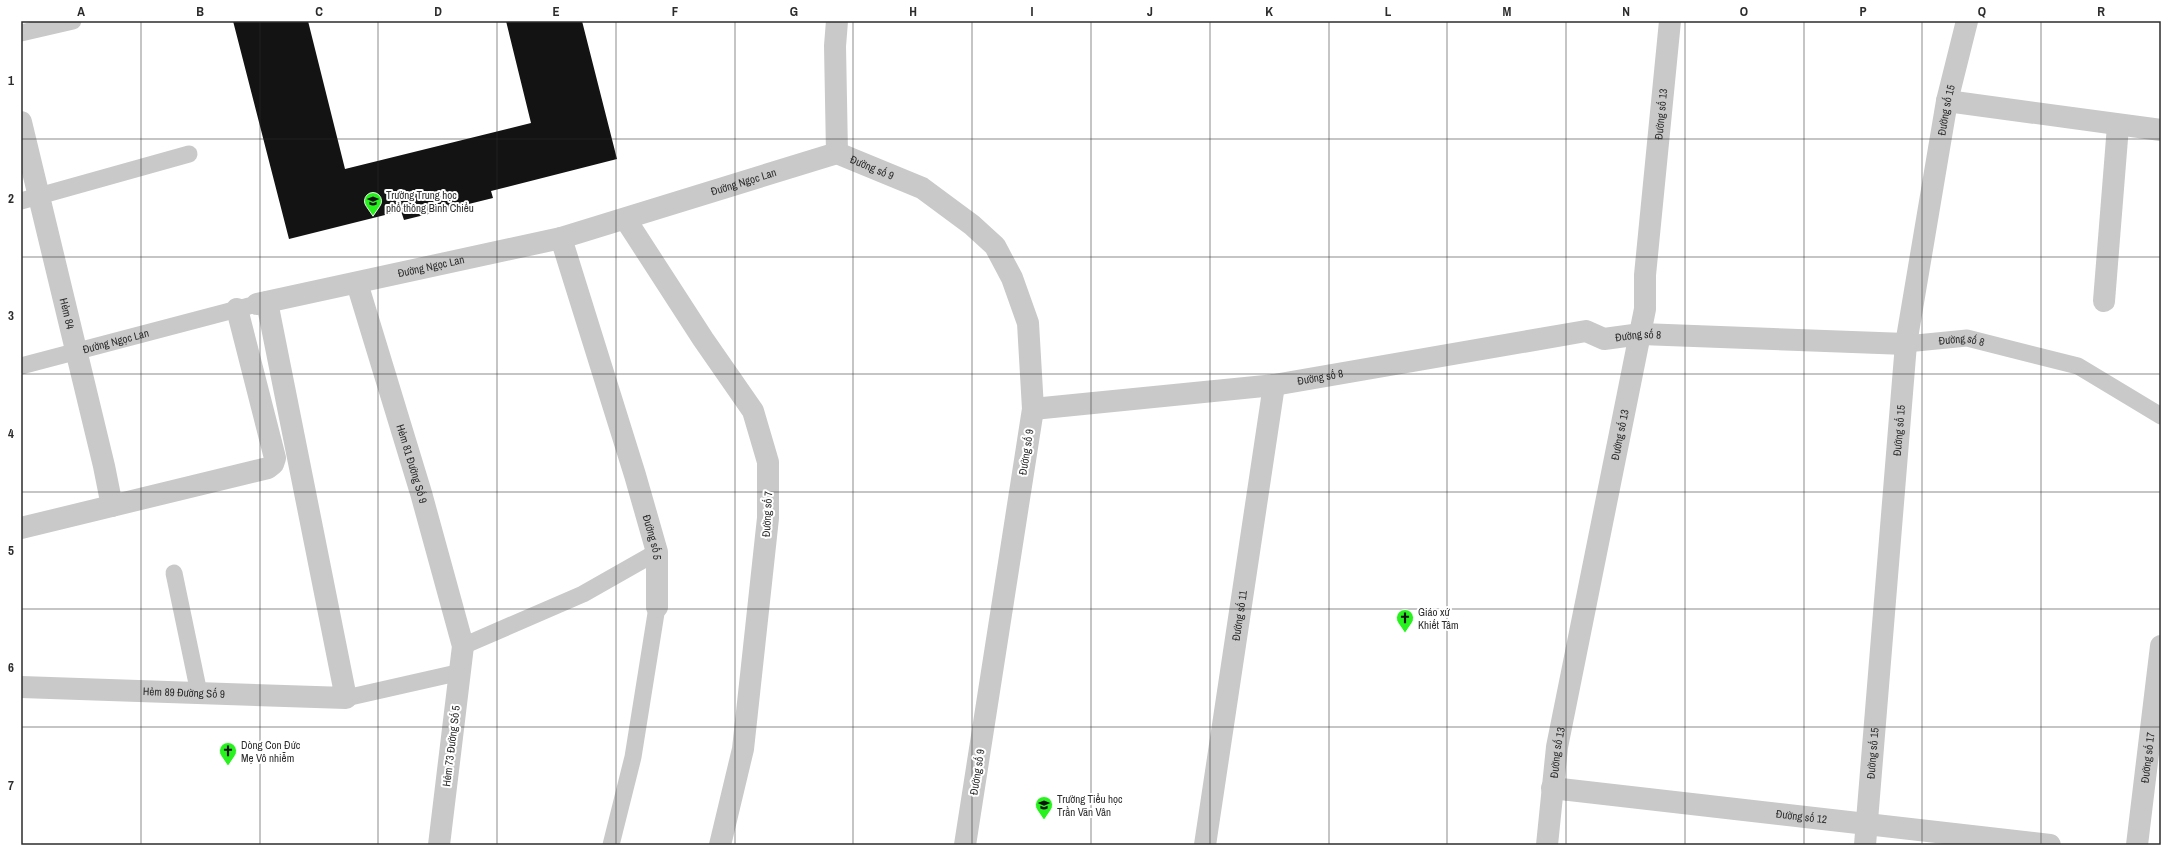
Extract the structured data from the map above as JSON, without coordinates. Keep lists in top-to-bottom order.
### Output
{
  "streets": {
    "street": [
      "Đường số 15",
      "Đường số 13",
      "Đường số 9",
      "Đường Ngọc Lan",
      "Hẻm 84",
      "Đường số 8",
      "Hẻm 81 Đường Số 9",
      "Đường số 7",
      "Đường số 5",
      "Đường số 11",
      "Hẻm 89 Đường Số 9",
      "Hẻm 73 Đường Số 5",
      "Đường số 17",
      "Đường số 12"
    ]
  },
  "crossings": [
    ["Đường số 15", "Đường số 8"],
    ["Đường số 15", "Đường số 12"],
    ["Đường số 13", "Đường số 8"],
    ["Đường số 13", "Đường số 12"],
    ["Đường số 9", "Đường Ngọc Lan"],
    ["Đường số 9", "Đường số 8"],
    ["Đường Ngọc Lan", "Hẻm 84"],
    ["Đường Ngọc Lan", "Hẻm 81 Đường Số 9"],
    ["Đường Ngọc Lan", "Đường số 7"],
    ["Đường Ngọc Lan", "Đường số 5"],
    ["Đường số 8", "Đường số 11"],
    ["Hẻm 81 Đường Số 9", "Hẻm 73 Đường Số 5"]
  ],
  "places": {
    "school or university": ["Trường Trung học phổ thông Bình Chiểu", "Trường Tiểu học Trần Văn Vân"],
    "church": ["Giáo xứ Khiết Tâm", "Dòng Con Đức Mẹ Vô nhiễm"]
  },
  "grid": {
    "columns": [
      "A",
      "B",
      "C",
      "D",
      "E",
      "F",
      "G",
      "H",
      "I",
      "J",
      "K",
      "L",
      "M",
      "N",
      "O",
      "P",
      "Q",
      "R"
    ],
    "rows": [
      "1",
      "2",
      "3",
      "4",
      "5",
      "6",
      "7"
    ]
  }
}
